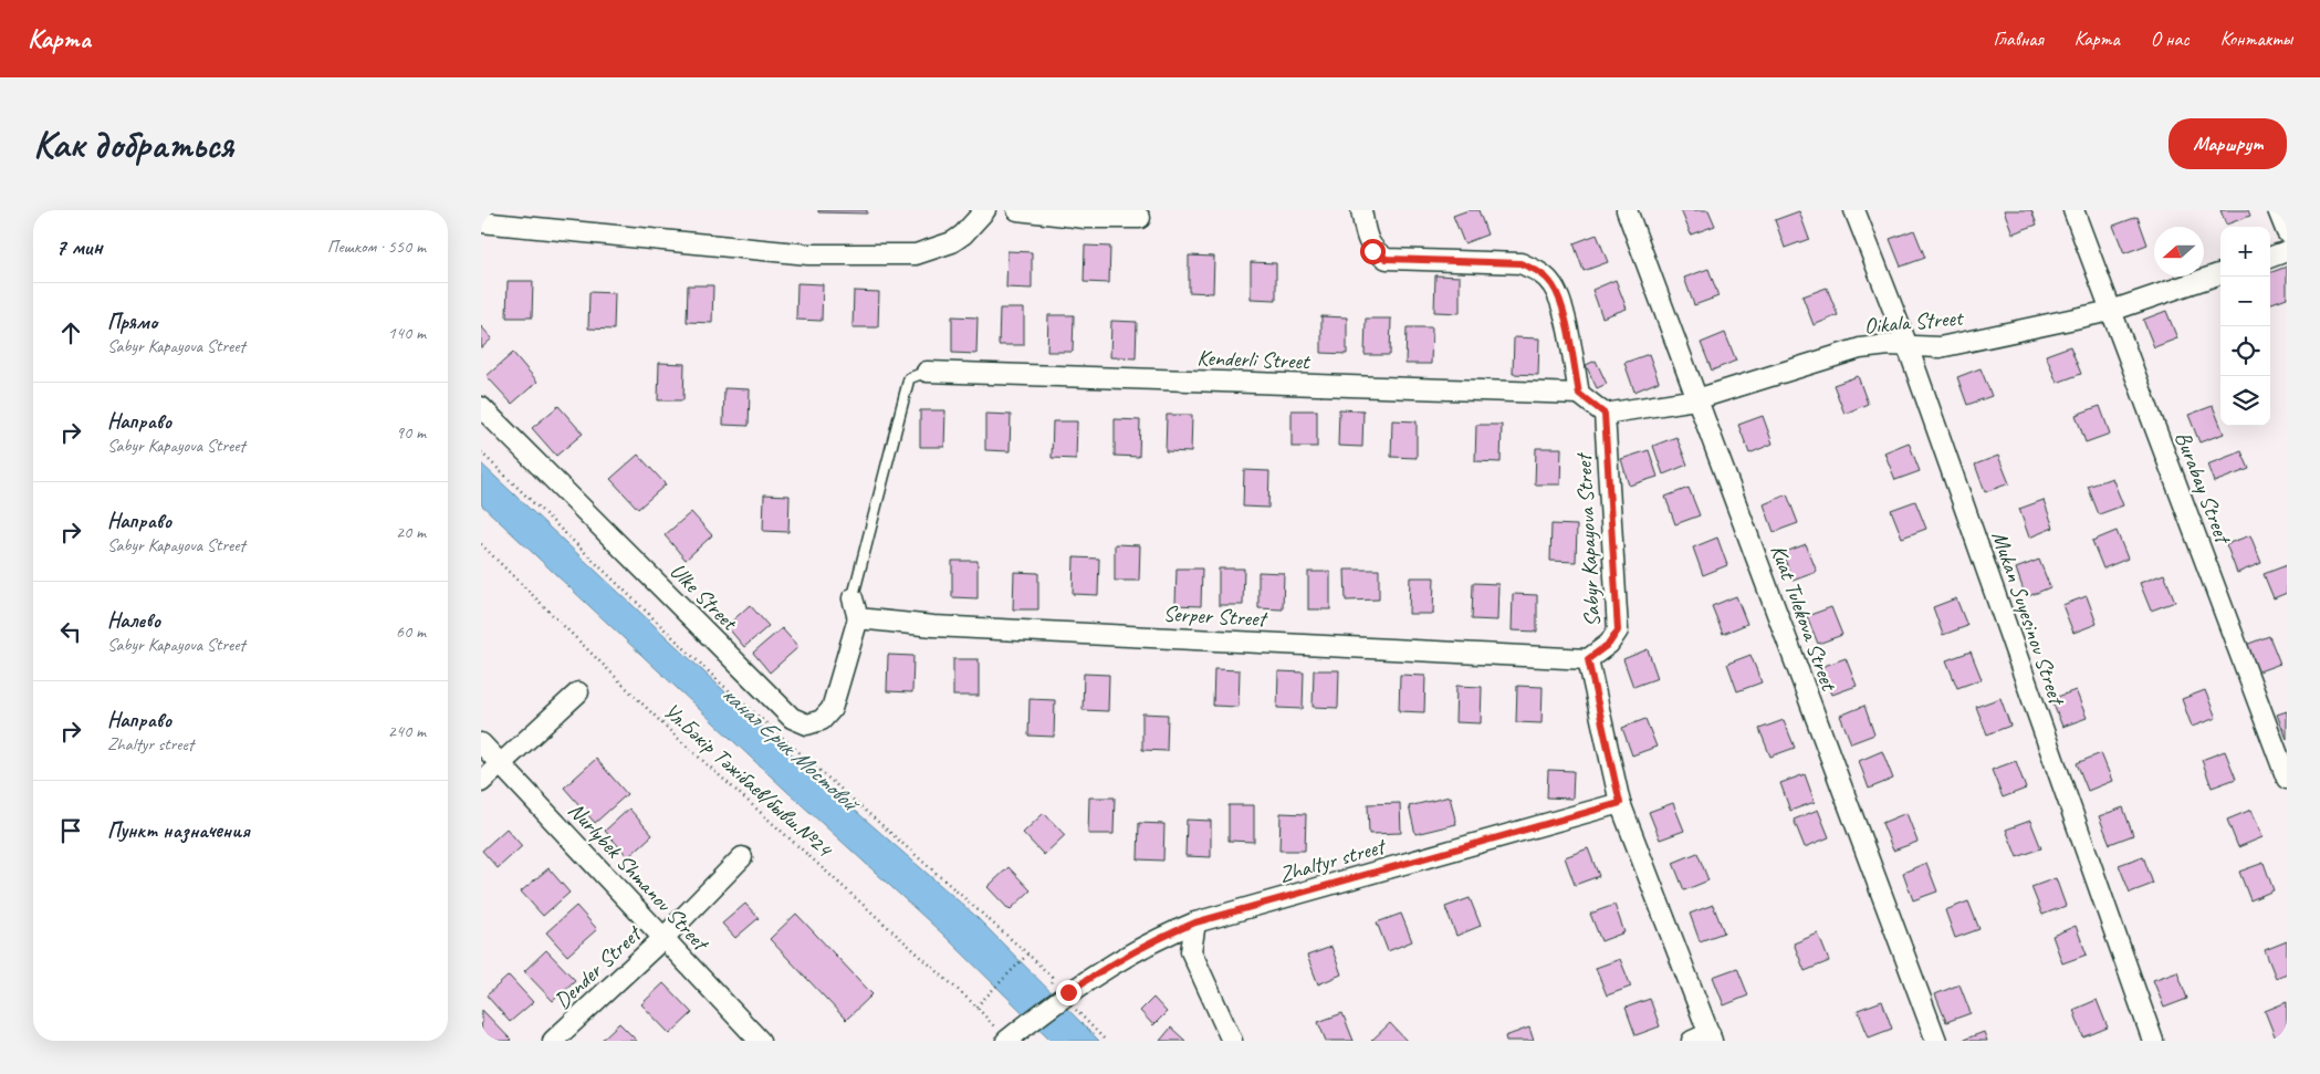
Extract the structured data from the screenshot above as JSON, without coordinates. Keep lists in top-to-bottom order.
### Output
{
  "streets": {
    "street": [
      "Oikala Street",
      "Kenderli Street",
      "Burabay Street",
      "Sabyr Kapayova Street",
      "Ulke Street",
      "Serper Street",
      "Kuat Tulekova Street",
      "Mukan Suyesinov Street",
      "Zhaltyr street",
      "Nurlybek Shmanov Street",
      "Dender Street"
    ],
    "path": ["Ул.Бәкір Тәжібаев/бывш.№24"]
  },
  "crossings": [
    ["Oikala Street", "Burabay Street"],
    ["Oikala Street", "Sabyr Kapayova Street"],
    ["Oikala Street", "Kuat Tulekova Street"],
    ["Oikala Street", "Mukan Suyesinov Street"],
    ["Sabyr Kapayova Street", "Serper Street"],
    ["Sabyr Kapayova Street", "Zhaltyr street"],
    ["Ulke Street", "Serper Street"],
    ["Ул.Бәкір Тәжібаев/бывш.№24", "Zhaltyr street"],
    ["Nurlybek Shmanov Street", "Dender Street"]
  ],
  "water": ["канал Ерик Мостовой"],
  "north": "left",
  "page": {
    "header": "Карта",
    "nav": [
      "Главная",
      "Карта",
      "О нас",
      "Контакты"
    ],
    "buttons": "Маршрут",
    "title": "Как добраться",
    "heading": ["7 мин", "Пешком · 550 m"],
    "map_buttons": ["+", "−"],
    "list": [
      ["Прямо", "Sabyr Kapayova Street", "140 m"],
      ["Направо", "Sabyr Kapayova Street", "90 m"],
      ["Направо", "Sabyr Kapayova Street", "20 m"],
      ["Налево", "Sabyr Kapayova Street", "60 m"],
      ["Направо", "Zhaltyr street", "240 m"],
      "Пункт назначения"
    ]
  }
}
